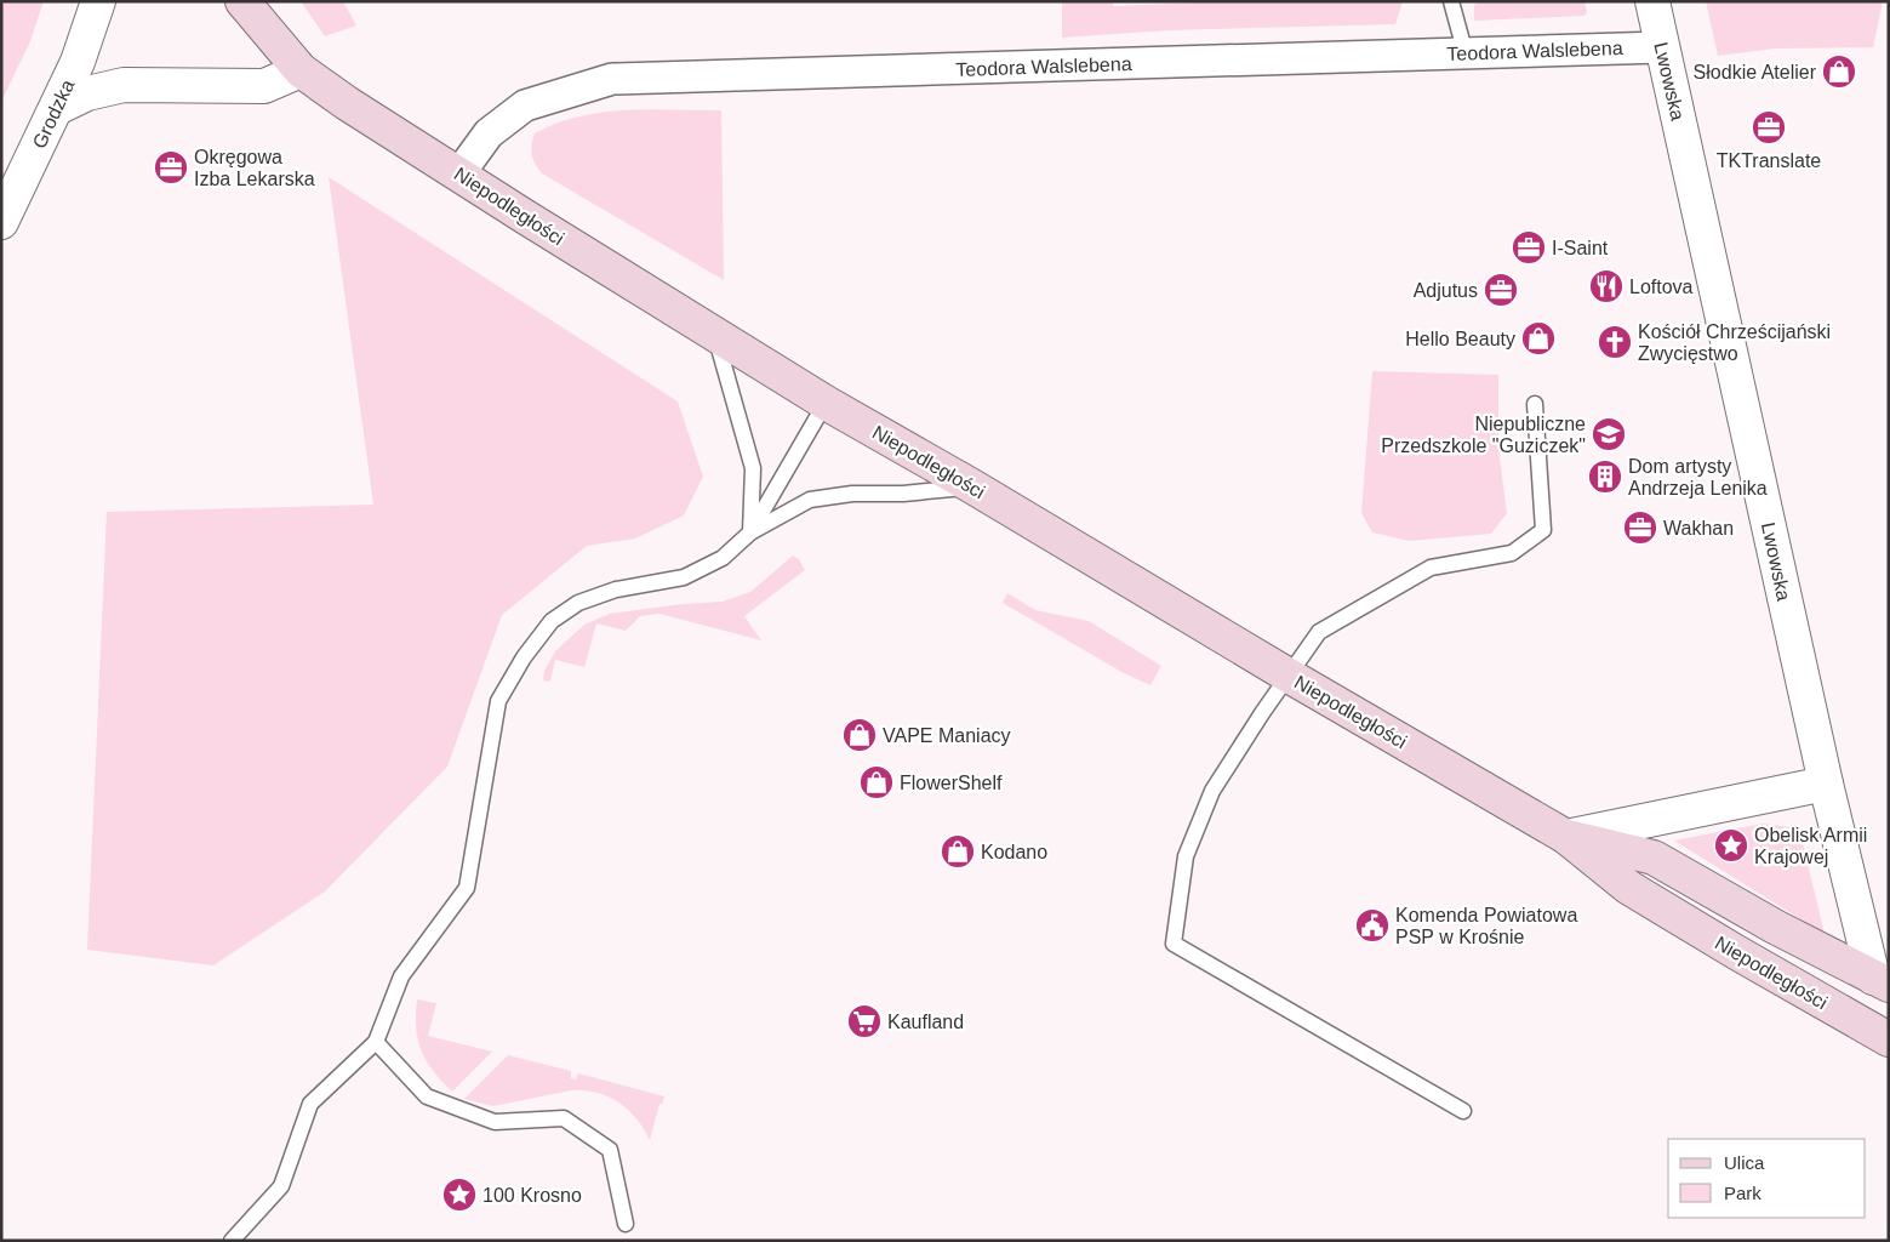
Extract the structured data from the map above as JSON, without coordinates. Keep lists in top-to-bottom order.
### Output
{
  "streets": {
    "main road": ["Lwowska", "Niepodległości"],
    "street": ["Teodora Walslebena", "Grodzka"]
  },
  "crossings": [
    ["Teodora Walslebena", "Lwowska"],
    ["Teodora Walslebena", "Niepodległości"],
    ["Lwowska", "Niepodległości"]
  ],
  "places": {
    "shop": [
      "Słodkie Atelier",
      "Hello Beauty",
      "VAPE Maniacy",
      "FlowerShelf",
      "Kodano"
    ],
    "office": [
      "TKTranslate",
      "Okręgowa Izba Lekarska",
      "I-Saint",
      "Adjutus",
      "Wakhan"
    ],
    "restaurant": ["Loftova"],
    "church": ["Kościół Chrześcijański Zwycięstwo"],
    "school or university": ["Niepubliczne Przedszkole \"Guziczek\""],
    "building": ["Dom artysty Andrzeja Lenika"],
    "place": ["Obelisk Armii Krajowej", "100 Krosno"],
    "public building": ["Komenda Powiatowa PSP w Krośnie"],
    "supermarket": ["Kaufland"]
  },
  "legend": ["Ulica", "Park"]
}
